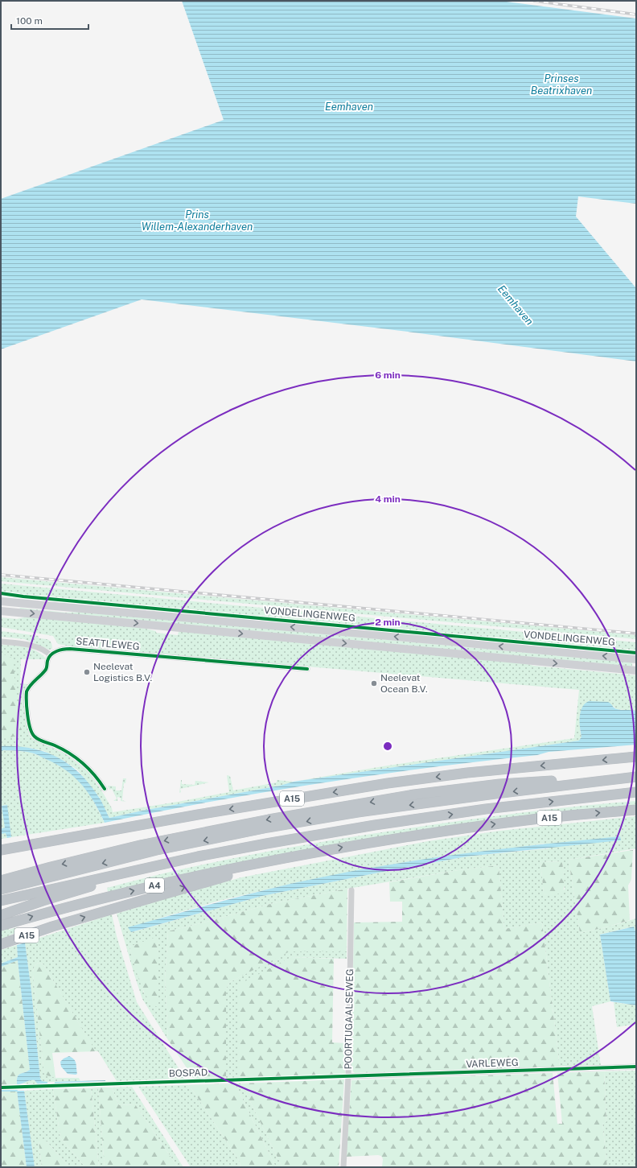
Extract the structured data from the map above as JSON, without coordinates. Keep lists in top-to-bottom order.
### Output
{
  "streets": {
    "highway": ["A15", "A4"],
    "main road": ["VONDELINGENWEG"],
    "street": ["SEATTLEWEG", "POORTUGAALSEWEG", "VARLEWEG"],
    "cycle path": ["BOSPAD"]
  },
  "crossings": [
    ["A15", "A4"],
    ["POORTUGAALSEWEG", "VARLEWEG"]
  ],
  "water": ["Prinses Beatrixhaven", "Eemhaven", "Prins Willem-Alexanderhaven"],
  "places": ["Neelevat Logistics B.V.", "Neelevat Ocean B.V."],
  "scale_bar": "100 m",
  "rings": ["6 min", "4 min", "2 min"]
}
